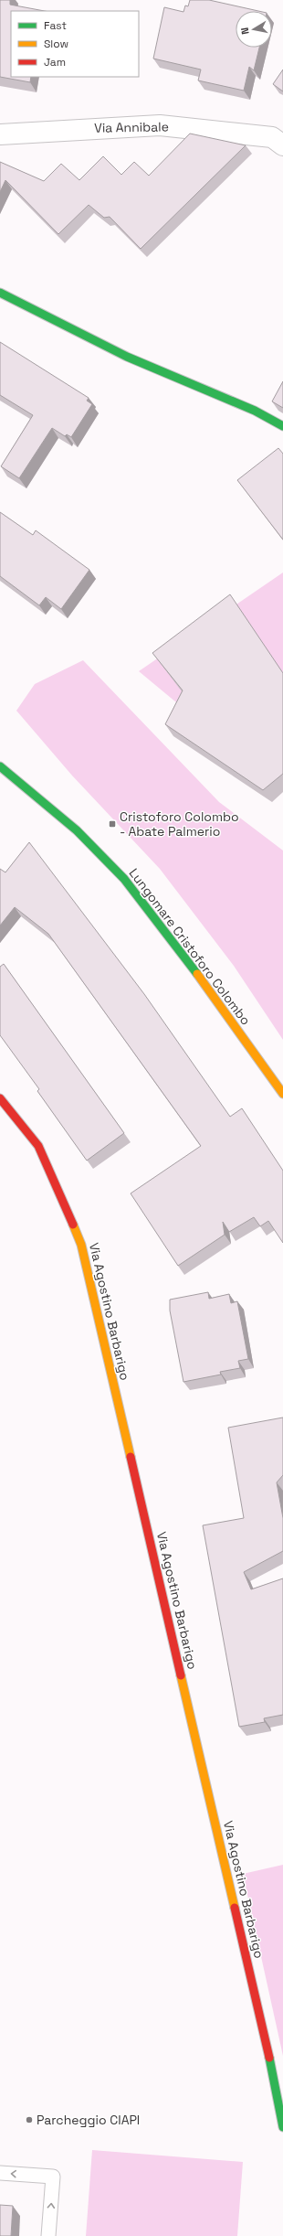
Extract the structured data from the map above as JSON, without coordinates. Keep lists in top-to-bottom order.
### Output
{
  "streets": {
    "street": ["Via Annibale", "Lungomare Cristoforo Colombo", "Via Agostino Barbarigo"]
  },
  "places": {
    "transit": ["Cristoforo Colombo - Abate Palmerio"],
    "other": ["Parcheggio CIAPI"]
  },
  "legend": ["Fast", "Slow", "Jam"],
  "north": "left"
}
